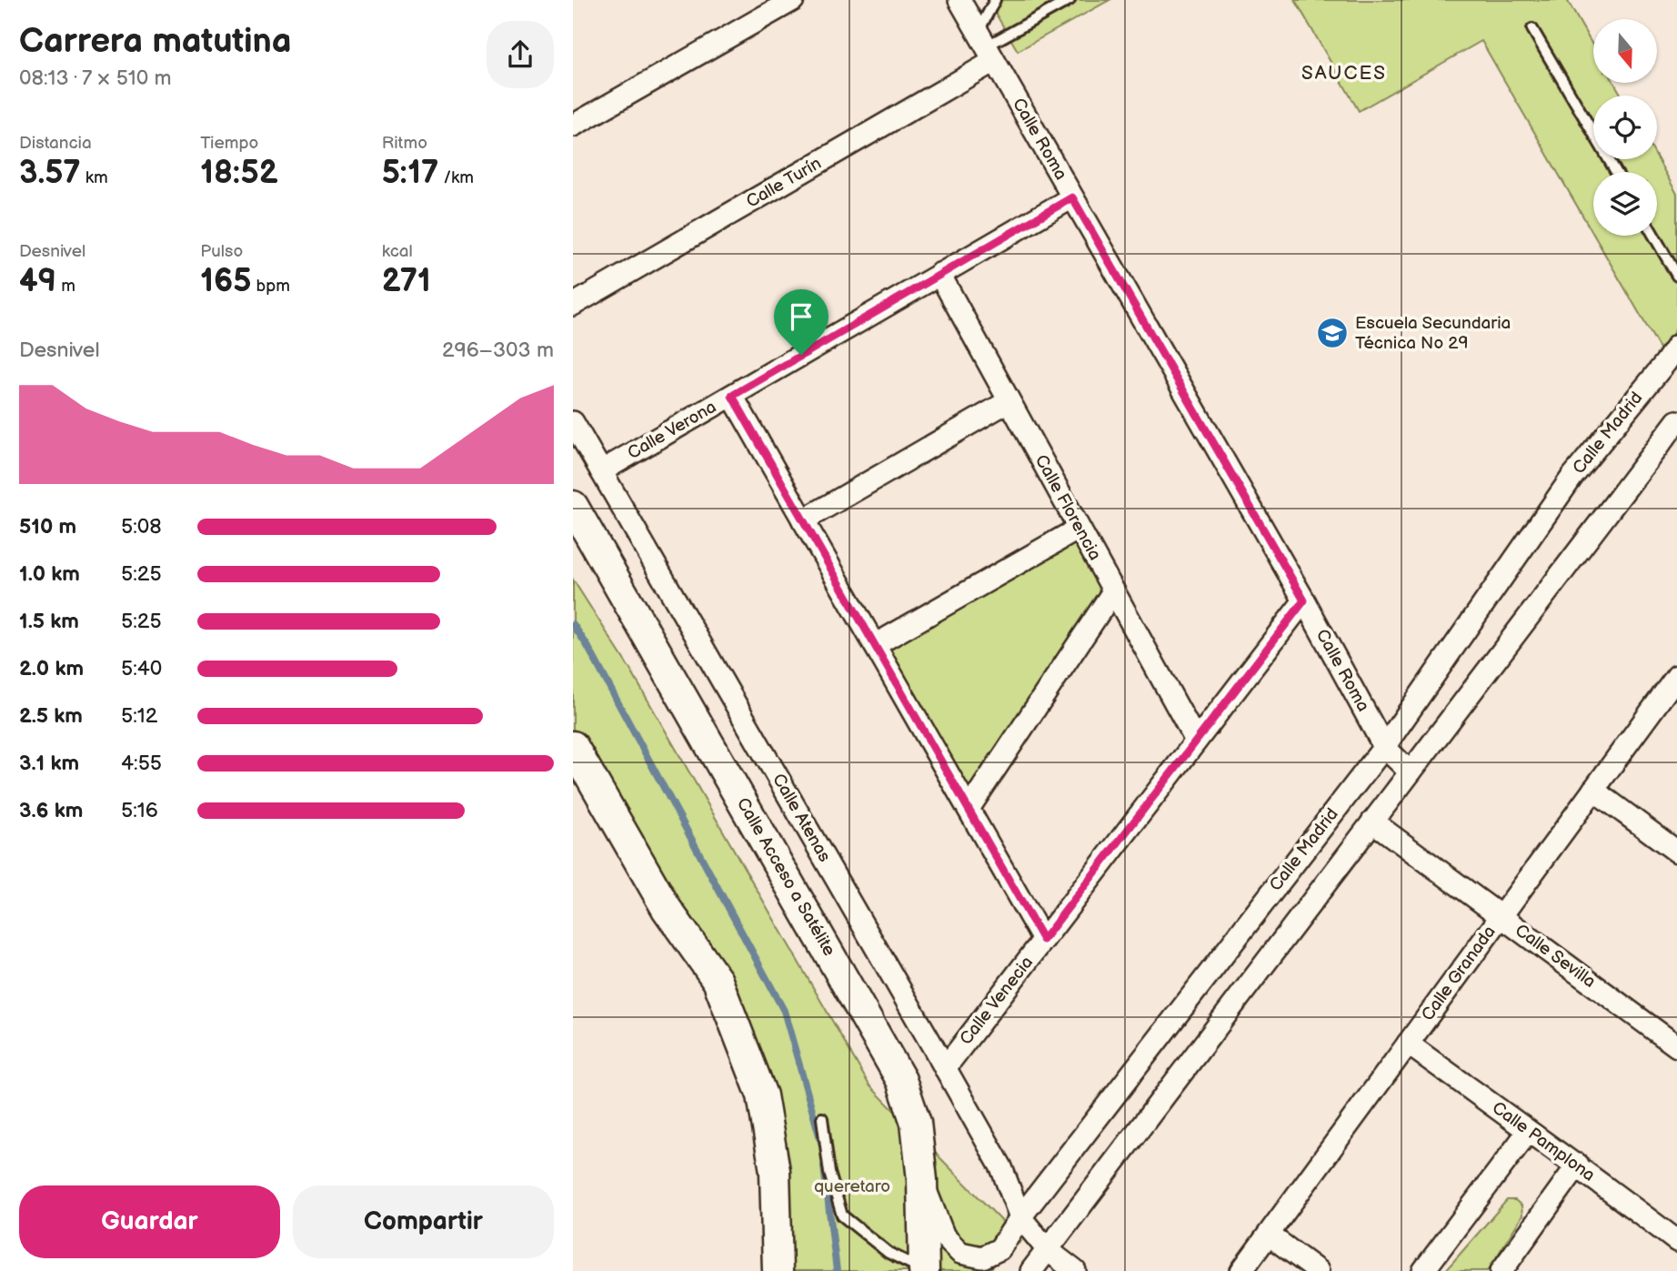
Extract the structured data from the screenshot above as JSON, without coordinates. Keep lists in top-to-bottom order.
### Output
{
  "streets": {
    "main road": ["Calle Acceso a Satélite"],
    "street": [
      "Calle Roma",
      "Calle Turín",
      "Calle Verona",
      "Calle Madrid",
      "Calle Florencia",
      "Calle Atenas",
      "Calle Sevilla",
      "Calle Granada",
      "Calle Venecia",
      "Calle Pamplona"
    ]
  },
  "crossings": [
    ["Calle Roma", "Calle Turín"],
    ["Calle Roma", "Calle Verona"],
    ["Calle Roma", "Calle Madrid"],
    ["Calle Roma", "Calle Venecia"],
    ["Calle Verona", "Calle Florencia"],
    ["Calle Verona", "Calle Atenas"],
    ["Calle Madrid", "Calle Atenas"],
    ["Calle Madrid", "Calle Acceso a Satélite"],
    ["Calle Madrid", "Calle Sevilla"],
    ["Calle Florencia", "Calle Venecia"],
    ["Calle Atenas", "Calle Venecia"],
    ["Calle Sevilla", "Calle Granada"],
    ["Calle Granada", "Calle Pamplona"]
  ],
  "districts": ["SAUCES"],
  "parks": ["queretaro"],
  "places": {
    "school or university": ["Escuela Secundaria Técnica No 29"]
  },
  "north": "bottom",
  "page": {
    "heading": ["Carrera matutina", "08:13 · 7 × 510 m"],
    "stats": [
      ["Distancia", "3.57 km"],
      ["Tiempo", "18:52"],
      ["Ritmo", "5:17 /km"],
      ["Desnivel", "49 m"],
      ["Pulso", "165 bpm"],
      ["kcal", "271"]
    ],
    "chart": ["Desnivel", "296–303 m"],
    "list": [
      {
        "name": "510 m",
        "note": "5:08"
      },
      {
        "name": "1.0 km",
        "note": "5:25"
      },
      {
        "name": "1.5 km",
        "note": "5:25"
      },
      {
        "name": "2.0 km",
        "note": "5:40"
      },
      {
        "name": "2.5 km",
        "note": "5:12"
      },
      {
        "name": "3.1 km",
        "note": "4:55"
      },
      {
        "name": "3.6 km",
        "note": "5:16"
      }
    ],
    "buttons": ["Guardar", "Compartir"]
  }
}
